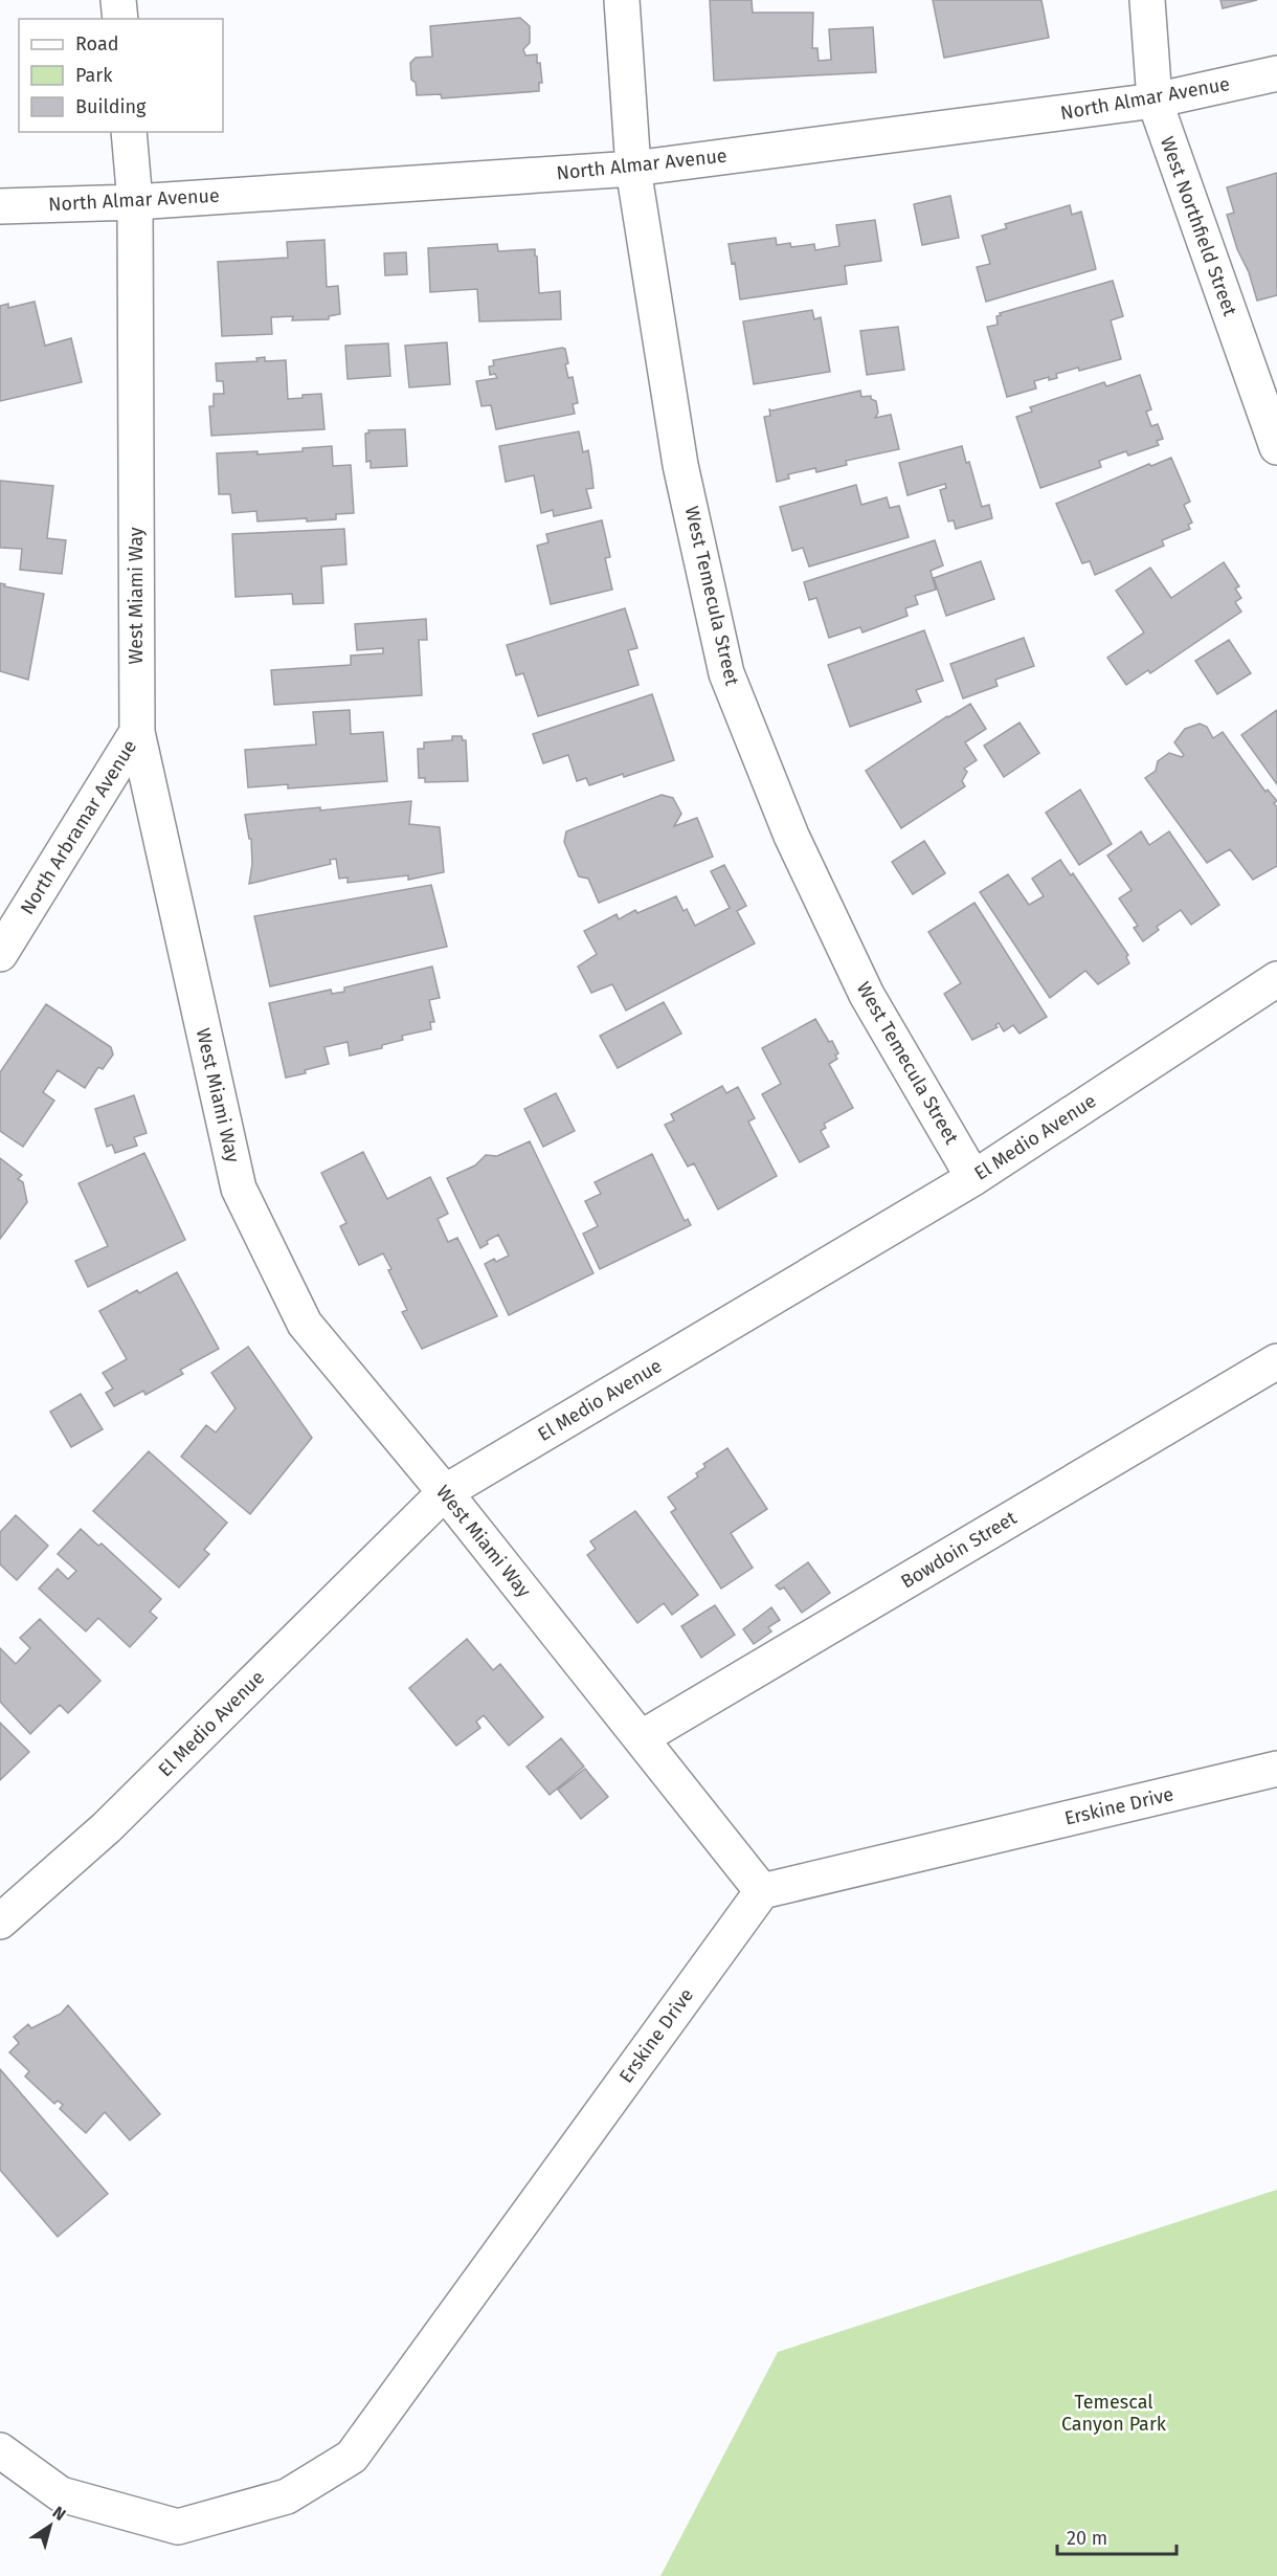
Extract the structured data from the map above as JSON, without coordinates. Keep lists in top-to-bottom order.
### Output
{
  "streets": {
    "street": [
      "North Almar Avenue",
      "West Northfield Street",
      "West Miami Way",
      "West Temecula Street",
      "North Arbramar Avenue",
      "El Medio Avenue",
      "Bowdoin Street",
      "Erskine Drive"
    ]
  },
  "crossings": [
    ["North Almar Avenue", "West Northfield Street"],
    ["North Almar Avenue", "West Miami Way"],
    ["North Almar Avenue", "West Temecula Street"],
    ["West Miami Way", "North Arbramar Avenue"],
    ["West Miami Way", "El Medio Avenue"],
    ["West Miami Way", "Bowdoin Street"],
    ["West Miami Way", "Erskine Drive"],
    ["West Temecula Street", "El Medio Avenue"]
  ],
  "parks": ["Temescal Canyon Park"],
  "legend": ["Road", "Park", "Building"],
  "scale_bar": "20 m",
  "north": "top right"
}
